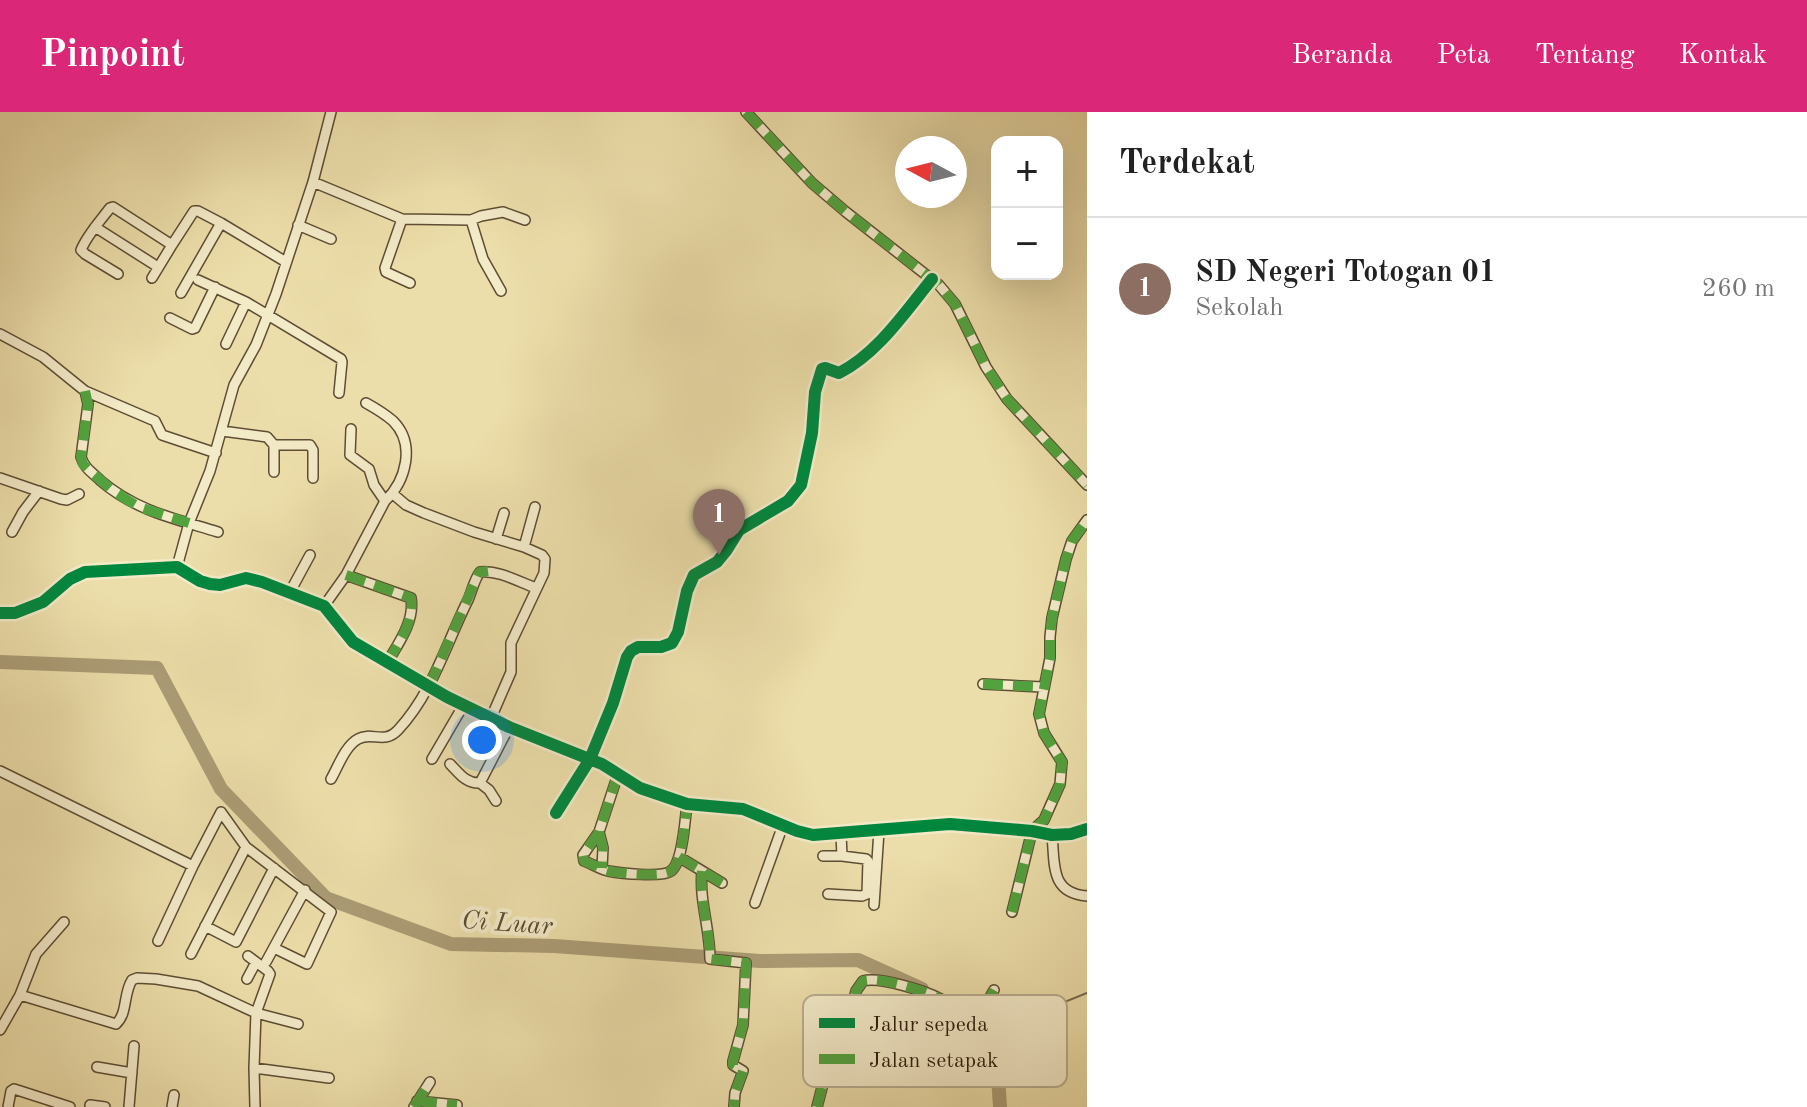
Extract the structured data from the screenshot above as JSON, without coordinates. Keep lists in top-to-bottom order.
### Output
{
  "water": ["Ci Luar"],
  "legend": ["Jalur sepeda", "Jalan setapak"],
  "north": "left",
  "page": {
    "header": "Pinpoint",
    "nav": [
      "Beranda",
      "Peta",
      "Tentang",
      "Kontak"
    ],
    "heading": "Terdekat",
    "map_buttons": ["+", "−"],
    "list": [
      {
        "mark": "1",
        "name": "SD Negeri Totogan 01",
        "note": "Sekolah",
        "value": "260 m"
      }
    ],
    "pins": "1"
  }
}
